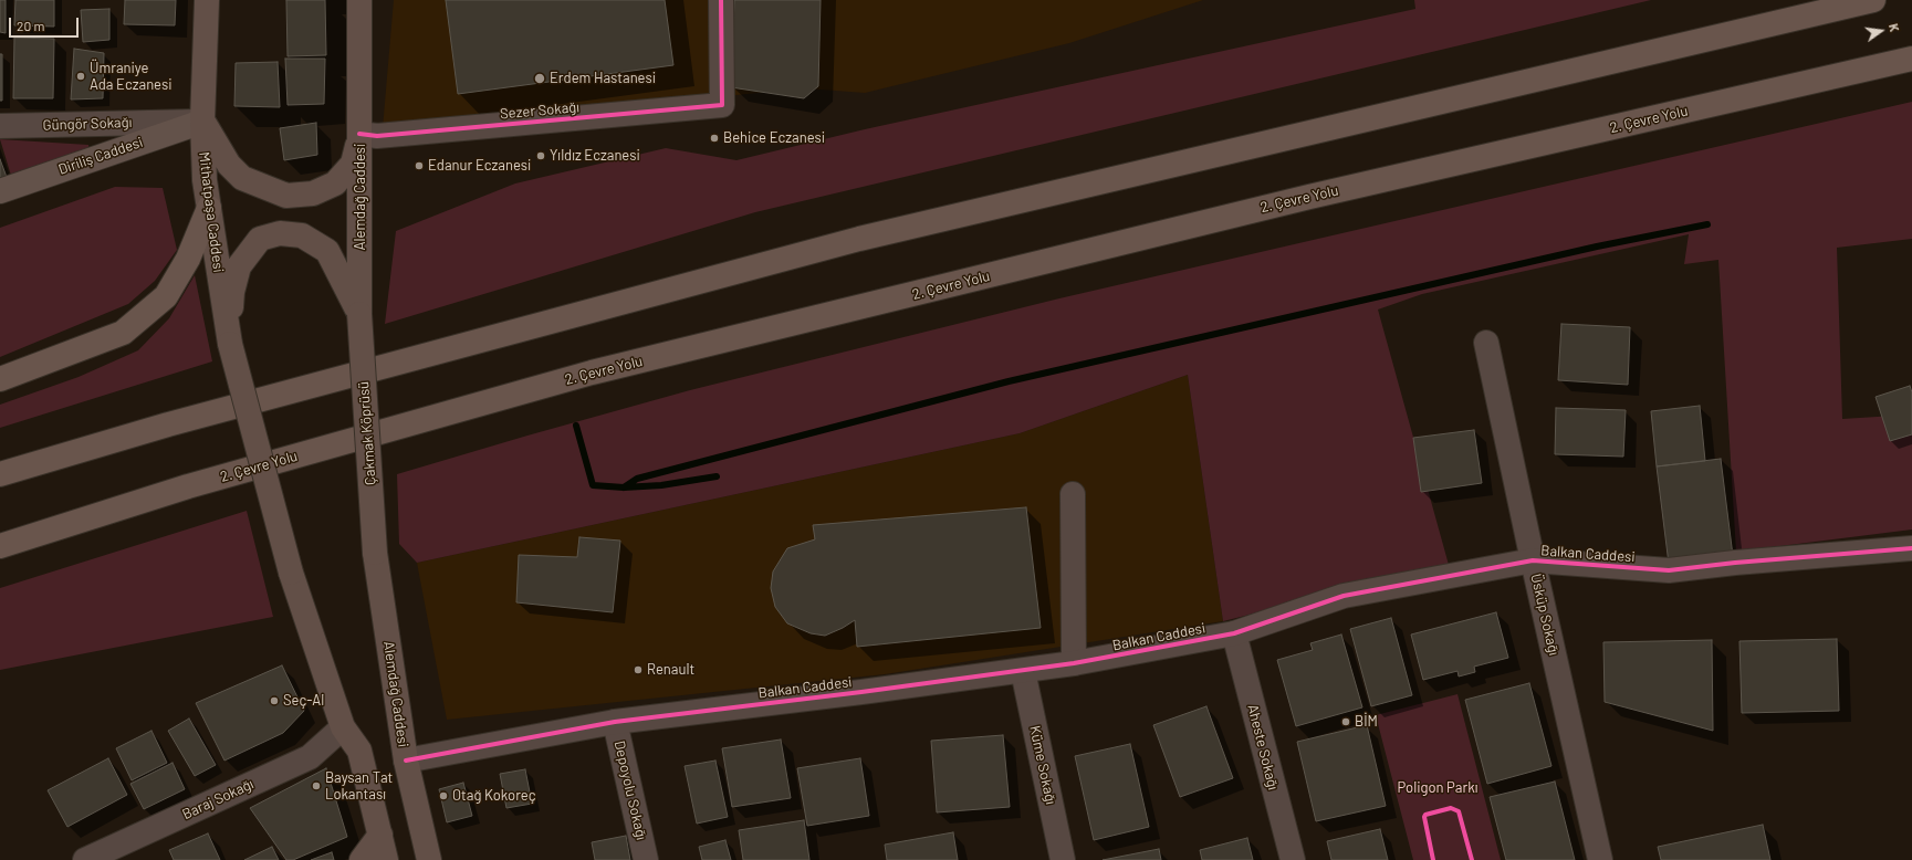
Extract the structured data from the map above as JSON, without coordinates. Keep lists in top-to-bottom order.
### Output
{
  "streets": {
    "highway": ["2. Çevre Yolu"],
    "main road": [
      "Diriliş Caddesi",
      "Alemdağ Caddesi",
      "Mithatpaşa Caddesi",
      "Çakmak Köprüsü"
    ],
    "street": [
      "Sezer Sokağı",
      "Güngör Sokağı",
      "Balkan Caddesi",
      "Üsküp Sokağı",
      "Aheste Sokağı",
      "Küme Sokağı",
      "Depoyolu Sokağı",
      "Baraj Sokağı"
    ]
  },
  "crossings": [
    ["Sezer Sokağı", "Alemdağ Caddesi"],
    ["Güngör Sokağı", "Diriliş Caddesi"],
    ["Güngör Sokağı", "Mithatpaşa Caddesi"],
    ["Diriliş Caddesi", "Mithatpaşa Caddesi"],
    ["Alemdağ Caddesi", "Çakmak Köprüsü"],
    ["Alemdağ Caddesi", "Balkan Caddesi"],
    ["Balkan Caddesi", "Üsküp Sokağı"],
    ["Balkan Caddesi", "Aheste Sokağı"],
    ["Balkan Caddesi", "Küme Sokağı"],
    ["Balkan Caddesi", "Depoyolu Sokağı"]
  ],
  "parks": ["Poligon Parkı"],
  "places": [
    "Ümraniye Ada Eczanesi",
    "Erdem Hastanesi",
    "Behice Eczanesi",
    "Yıldız Eczanesi",
    "Edanur Eczanesi",
    "Renault",
    "Seç-Al",
    "BİM",
    "Baysan Tat Lokantası",
    "Otağ Kokoreç"
  ],
  "scale_bar": "20 m",
  "north": "right"
}
